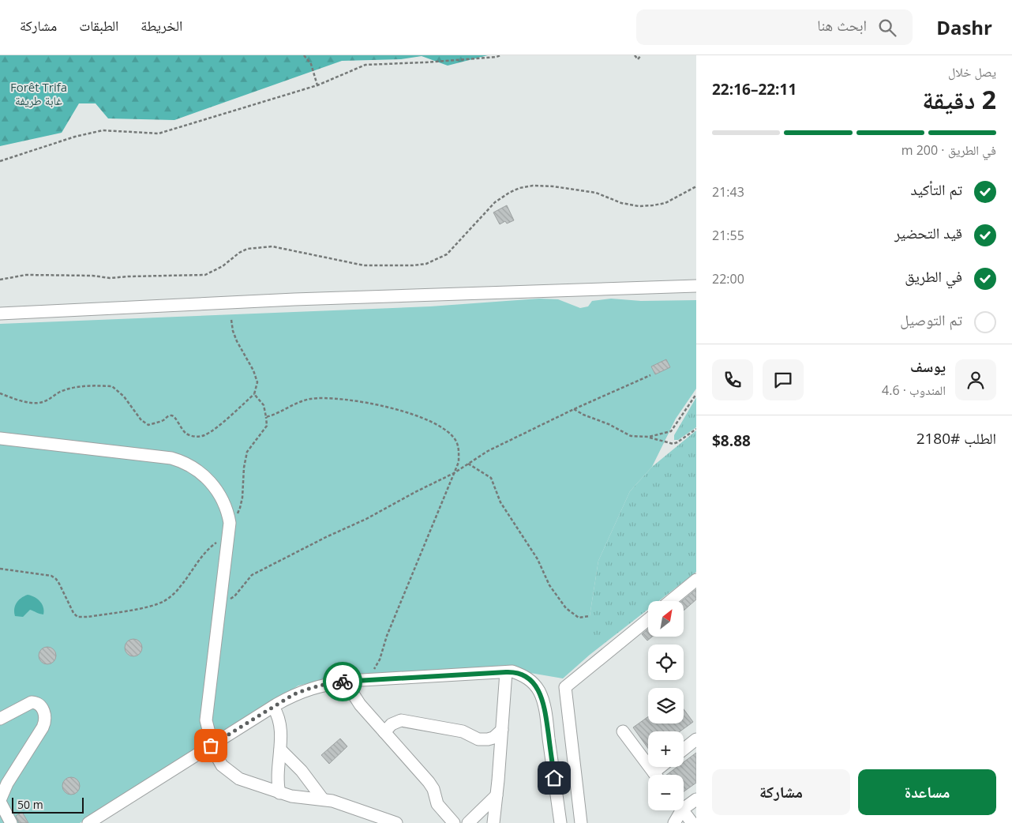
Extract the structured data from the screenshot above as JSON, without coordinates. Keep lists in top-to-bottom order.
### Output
{
  "parks": ["Forêt Trifa غابة طريفة"],
  "scale_bar": "50 m",
  "north": "top right",
  "page": {
    "header": "Dashr",
    "search": "ابحث هنا",
    "nav": ["الخريطة", "الطبقات", "مشاركة"],
    "heading": ["2 دقيقة", "يصل خلال", "22:11–22:16"],
    "panel": [
      "يوسف",
      "المندوب · 4.6",
      "الطلب #2180",
      "$8.88"
    ],
    "bar": "في الطريق · 200 m",
    "list": [
      ["تم التأكيد", "21:43"],
      ["قيد التحضير", "21:55"],
      ["في الطريق", "22:00"],
      "تم التوصيل"
    ],
    "map_buttons": ["+", "−"],
    "buttons": ["مساعدة", "مشاركة"],
    "scale": "50 m"
  }
}
